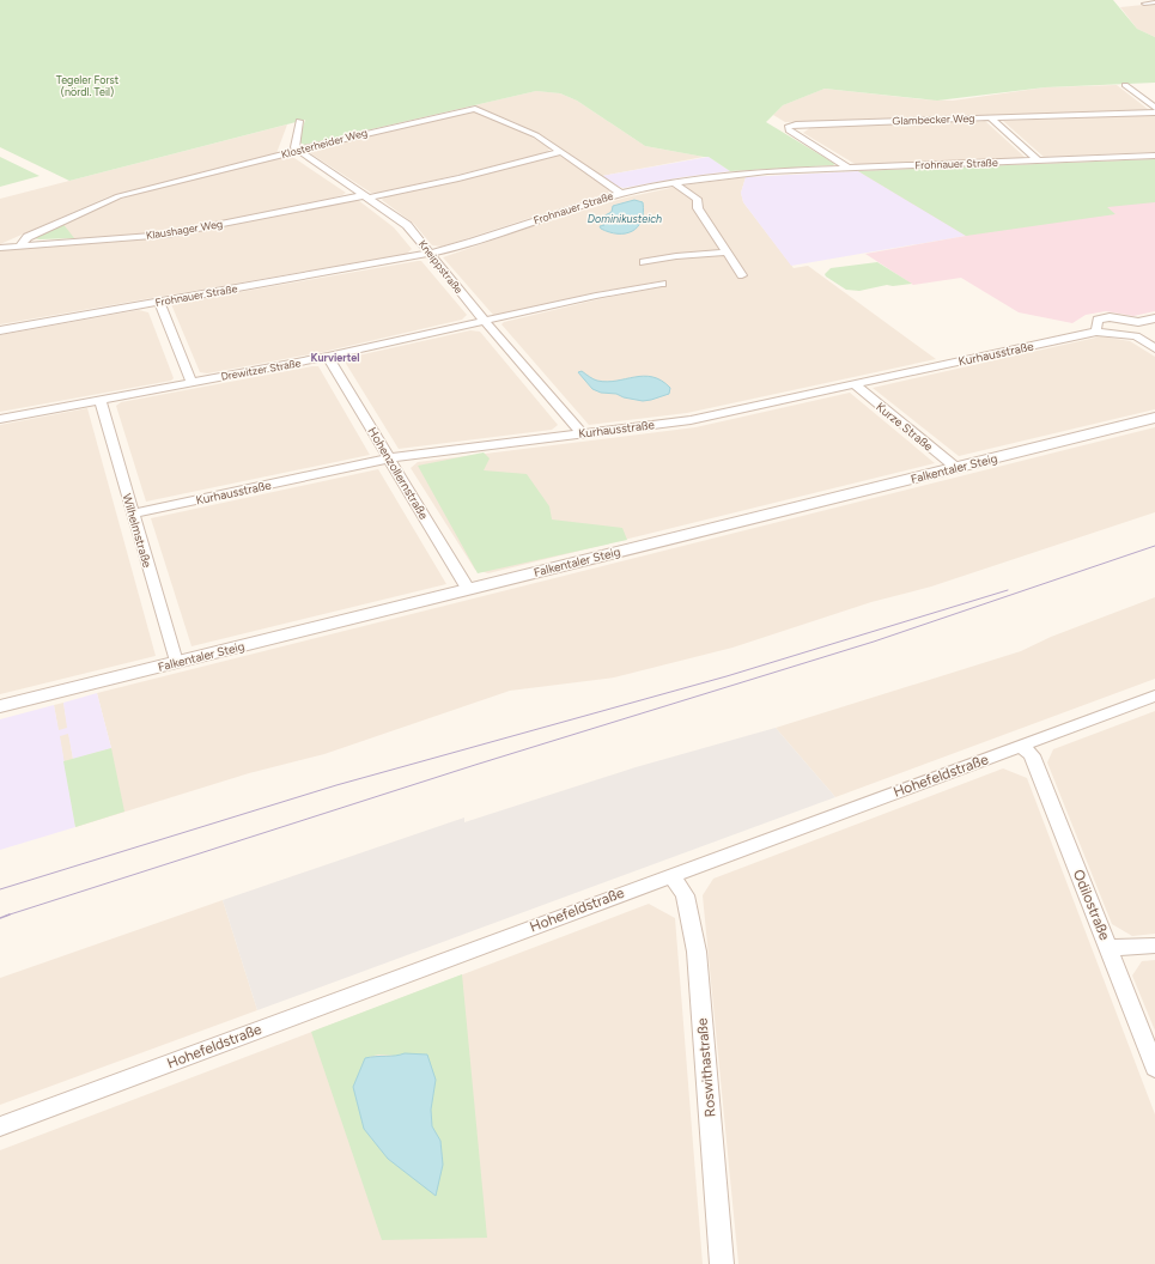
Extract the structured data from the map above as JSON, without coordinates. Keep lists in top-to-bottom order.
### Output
{
  "streets": {
    "street": [
      "Glambecker Weg",
      "Klosterheider Weg",
      "Frohnauer Straße",
      "Klaushager Weg",
      "Kneippstraße",
      "Kurhausstraße",
      "Drewitzer Straße",
      "Kurze Straße",
      "Falkentaler Steig",
      "Hohenzollernstraße",
      "Wilhelmstraße",
      "Hohefeldstraße",
      "Odilostraße",
      "Roswithastraße"
    ]
  },
  "crossings": [
    ["Glambecker Weg", "Frohnauer Straße"],
    ["Klosterheider Weg", "Frohnauer Straße"],
    ["Klosterheider Weg", "Klaushager Weg"],
    ["Klosterheider Weg", "Kneippstraße"],
    ["Frohnauer Straße", "Kneippstraße"],
    ["Klaushager Weg", "Kneippstraße"],
    ["Kneippstraße", "Kurhausstraße"],
    ["Kneippstraße", "Drewitzer Straße"],
    ["Kurhausstraße", "Kurze Straße"],
    ["Kurhausstraße", "Hohenzollernstraße"],
    ["Kurhausstraße", "Wilhelmstraße"],
    ["Drewitzer Straße", "Hohenzollernstraße"],
    ["Drewitzer Straße", "Wilhelmstraße"],
    ["Kurze Straße", "Falkentaler Steig"],
    ["Falkentaler Steig", "Hohenzollernstraße"],
    ["Falkentaler Steig", "Wilhelmstraße"],
    ["Hohefeldstraße", "Odilostraße"],
    ["Hohefeldstraße", "Roswithastraße"]
  ],
  "districts": ["Kurviertel"],
  "water": ["Dominikusteich"],
  "parks": ["Tegeler Forst (nördl. Teil)"]
}
